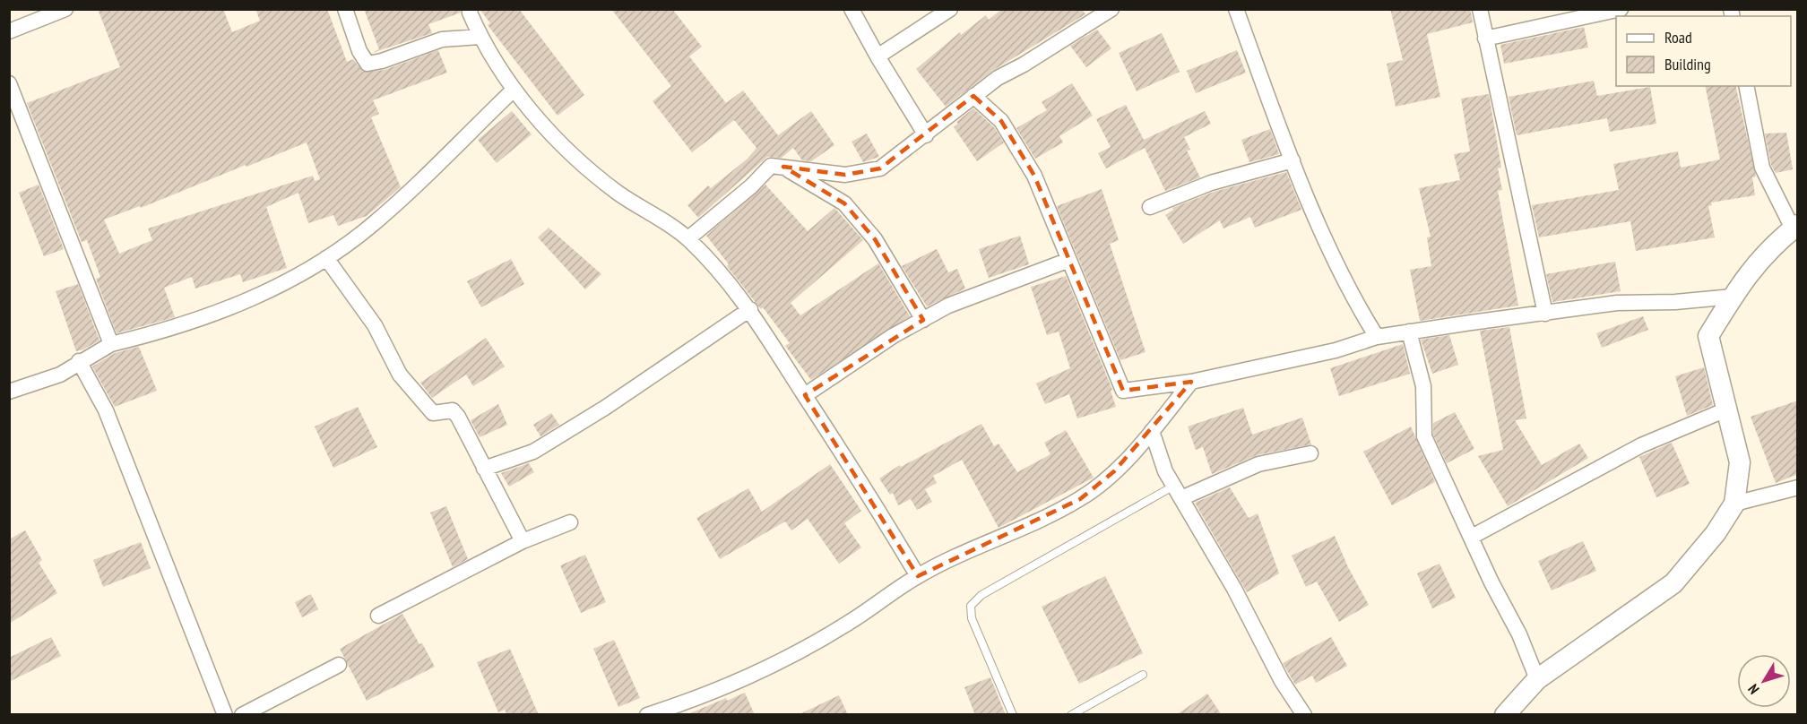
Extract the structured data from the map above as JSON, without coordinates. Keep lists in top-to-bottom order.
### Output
{
  "legend": ["Road", "Building"],
  "north": "bottom left"
}
